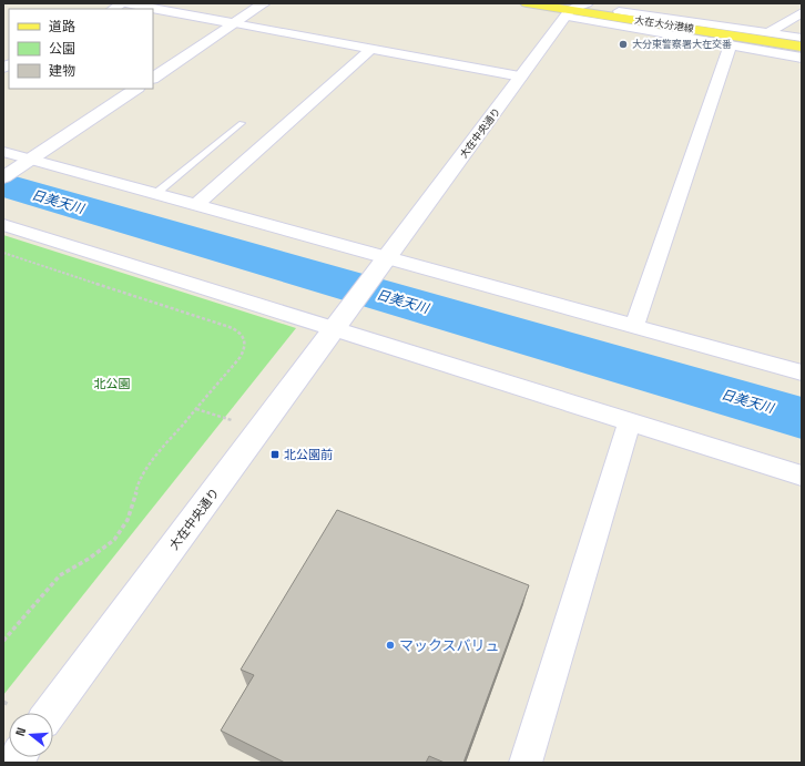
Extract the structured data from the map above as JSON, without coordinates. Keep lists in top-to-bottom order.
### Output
{
  "streets": {
    "main road": ["大在大分港線"],
    "street": ["大在中央通り"]
  },
  "crossings": [
    ["大在大分港線", "大在中央通り"]
  ],
  "water": ["日美天川"],
  "parks": ["北公園"],
  "places": {
    "other": ["大分東警察署大在交番", "マックスバリュ"],
    "transit": ["北公園前"]
  },
  "legend": ["道路", "公園", "建物"],
  "north": "left"
}
